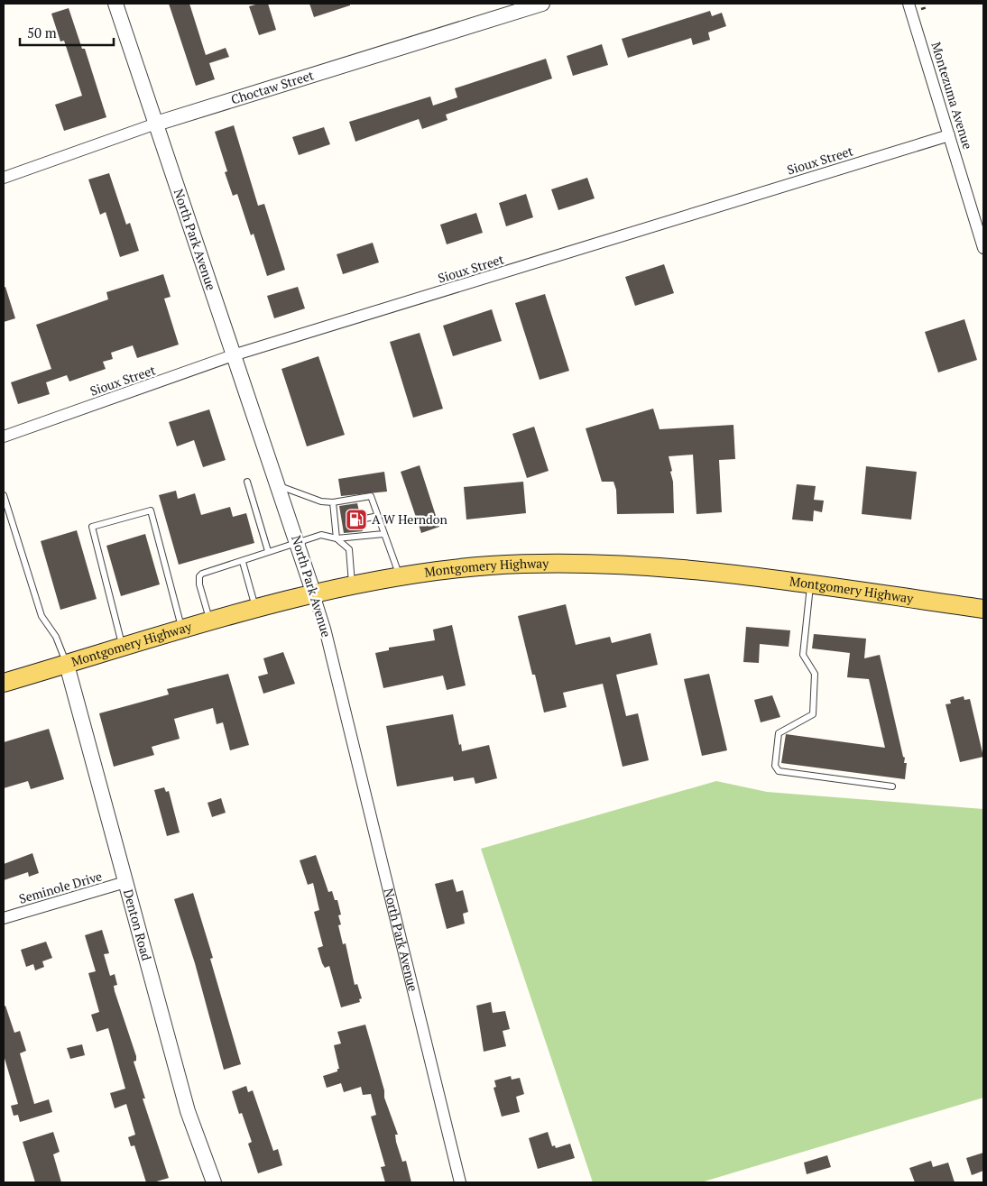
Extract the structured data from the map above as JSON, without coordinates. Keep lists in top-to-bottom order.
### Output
{
  "streets": {
    "main road": ["Montgomery Highway"],
    "street": [
      "Choctaw Street",
      "Montezuma Avenue",
      "Sioux Street",
      "North Park Avenue",
      "Seminole Drive",
      "Denton Road"
    ]
  },
  "crossings": [
    ["Choctaw Street", "North Park Avenue"],
    ["Montezuma Avenue", "Sioux Street"],
    ["Sioux Street", "North Park Avenue"],
    ["North Park Avenue", "Montgomery Highway"],
    ["Montgomery Highway", "Denton Road"],
    ["Seminole Drive", "Denton Road"]
  ],
  "places": {
    "fuel station": ["A W Herndon"]
  },
  "scale_bar": "50 m"
}
